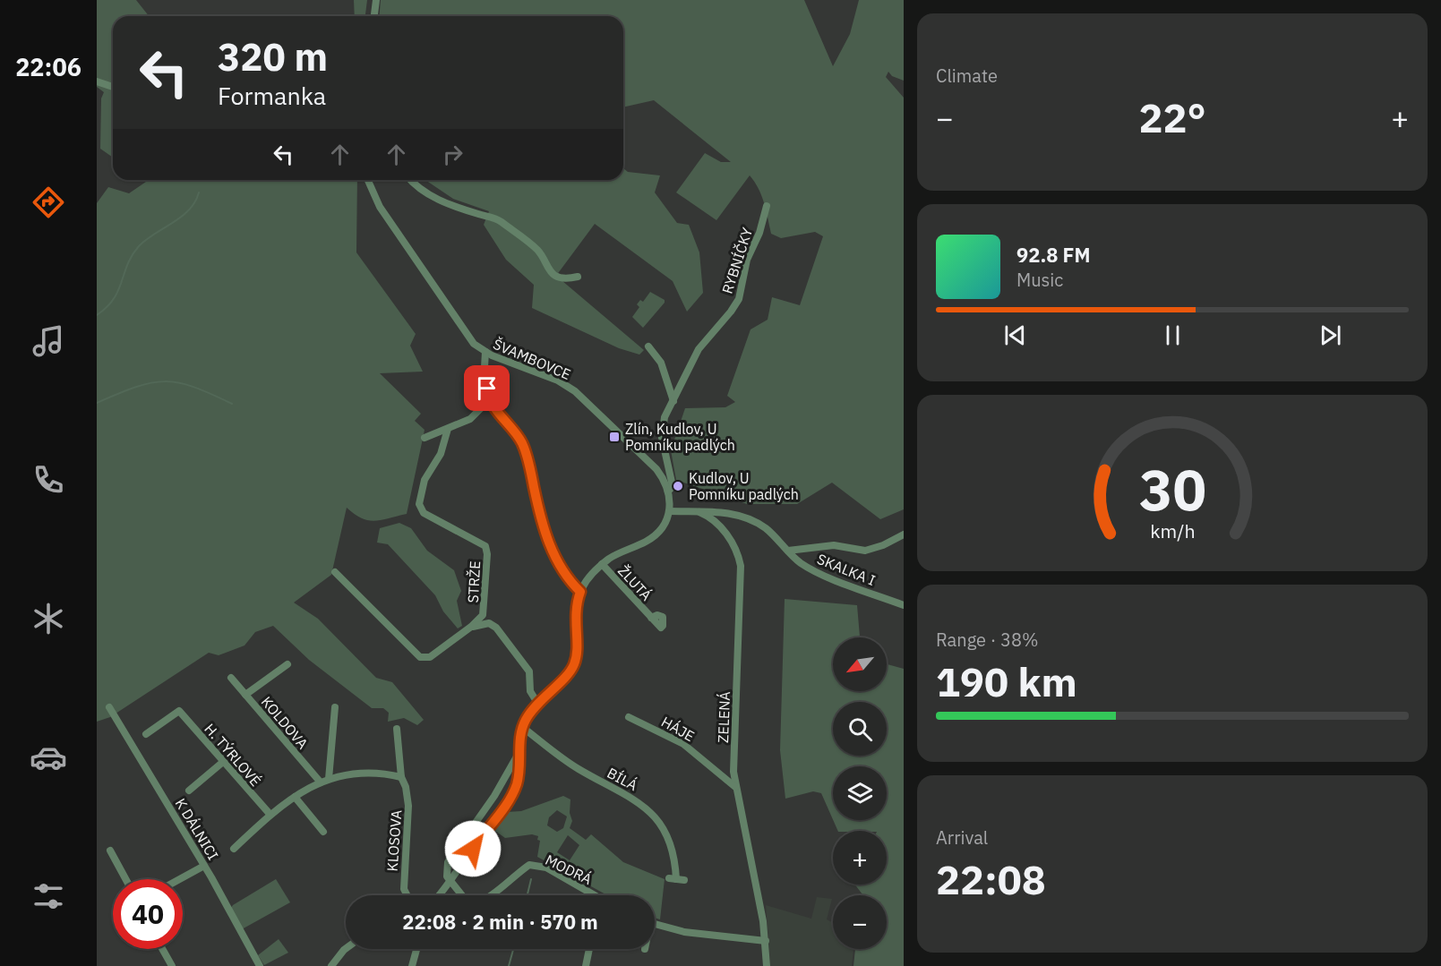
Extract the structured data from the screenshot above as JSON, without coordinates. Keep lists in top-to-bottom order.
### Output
{
  "streets": {
    "street": [
      "RYBNÍČKY",
      "ŠVAMBOVCE",
      "SKALKA I",
      "STRŽE",
      "ŽLUTÁ",
      "ZELENÁ",
      "KOLDOVA",
      "HÁJE",
      "H. TÝRLOVÉ",
      "BÍLÁ",
      "K DÁLNICI",
      "KLOSOVA",
      "MODRÁ"
    ]
  },
  "crossings": [
    ["RYBNÍČKY", "ŠVAMBOVCE"],
    ["SKALKA I", "ZELENÁ"],
    ["ZELENÁ", "HÁJE"]
  ],
  "places": {
    "transit": ["Zlín, Kudlov, U Pomníku padlých"],
    "other": ["Kudlov, U Pomníku padlých"]
  },
  "north": "bottom left",
  "page": {
    "tabs": "22:06",
    "tile": [
      "Climate",
      ["Range · 38%", "190 km"],
      ["Arrival", "22:08"]
    ],
    "turn": ["320 m", "Formanka"],
    "heat": ["−", "22°", "+"],
    "song": ["92.8 FM", "Music"],
    "map_buttons": ["+", "−"],
    "limit": "40",
    "trip": "22:08 · 2 min · 570 m",
    "gauge": ["30", "km/h"]
  }
}
